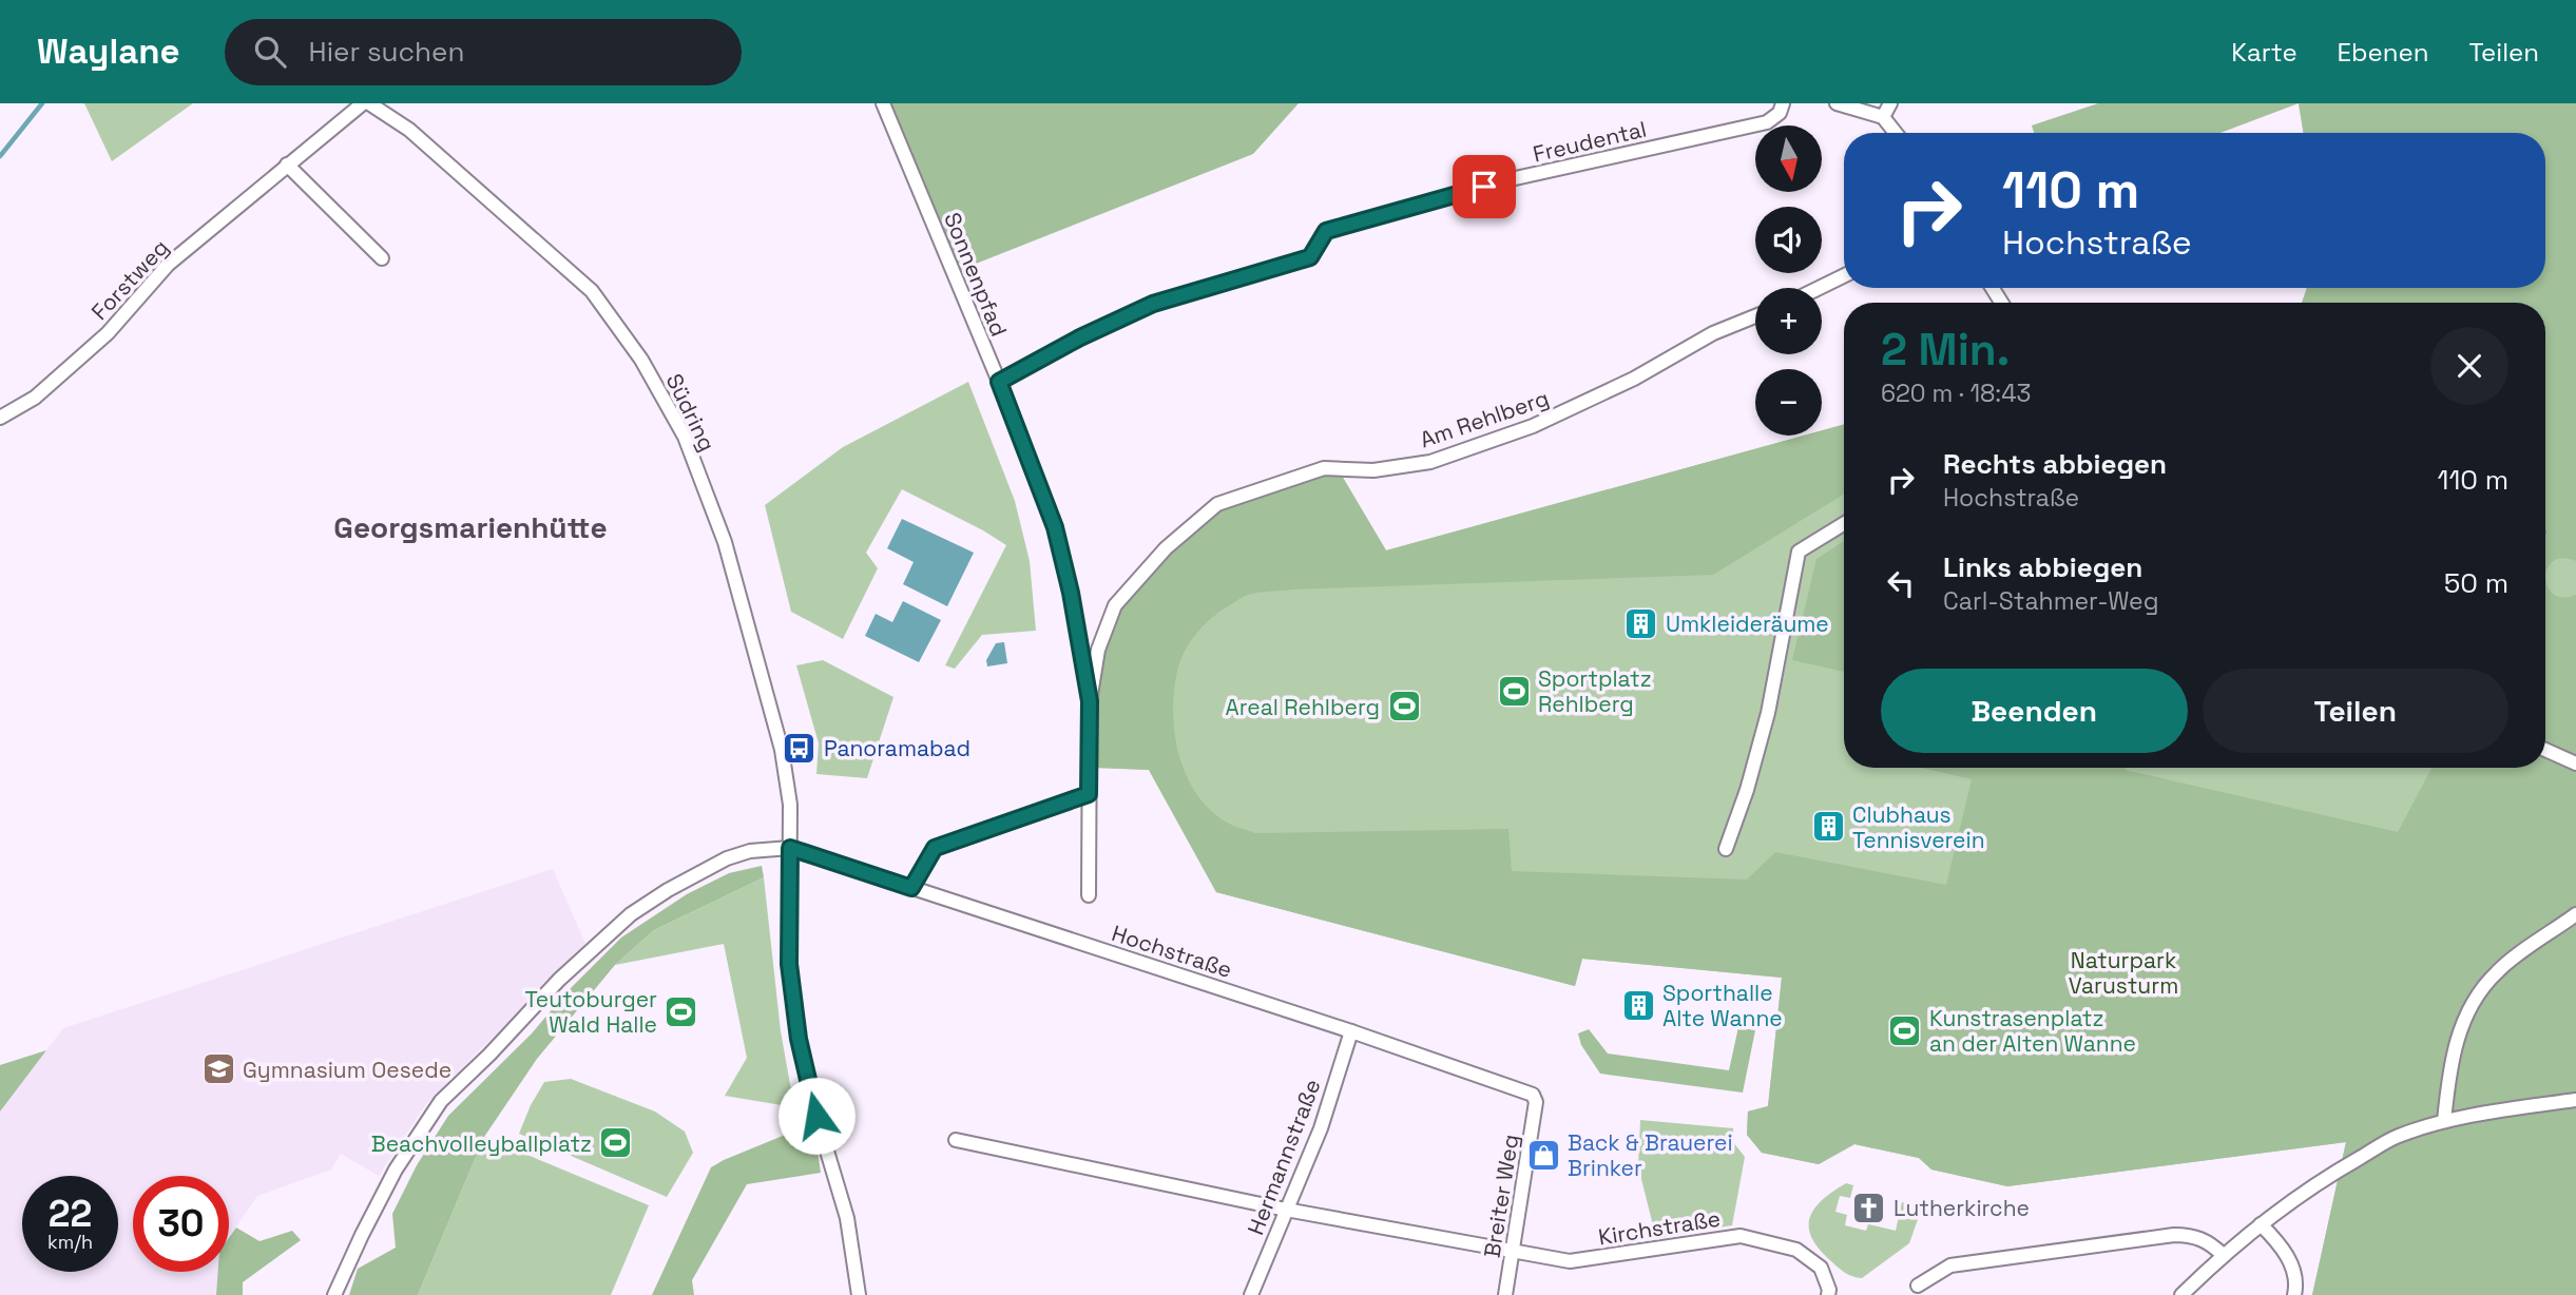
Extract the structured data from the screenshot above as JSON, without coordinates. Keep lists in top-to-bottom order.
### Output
{
  "streets": {
    "street": [
      "Freudental",
      "Sonnenpfad",
      "Forstweg",
      "Südring",
      "Am Rehlberg",
      "Hochstraße",
      "Hermannstraße",
      "Breiter Weg",
      "Kirchstraße"
    ]
  },
  "crossings": [
    ["Freudental", "Sonnenpfad"],
    ["Sonnenpfad", "Am Rehlberg"],
    ["Südring", "Hochstraße"],
    ["Hochstraße", "Hermannstraße"],
    ["Hochstraße", "Breiter Weg"],
    ["Hermannstraße", "Kirchstraße"],
    ["Breiter Weg", "Kirchstraße"]
  ],
  "districts": ["Georgsmarienhütte"],
  "parks": ["Naturpark Varusturm"],
  "places": {
    "building": ["Umkleideräume", "Clubhaus Tennisverein", "Sporthalle Alte Wanne"],
    "sports": [
      "Sportplatz Rehlberg",
      "Areal Rehlberg",
      "Teutoburger Wald Halle",
      "Kunstrasenplatz an der Alten Wanne",
      "Beachvolleyballplatz"
    ],
    "bus stop": ["Panoramabad"],
    "school or university": ["Gymnasium Oesede"],
    "shop": ["Back & Brauerei Brinker"],
    "church": ["Lutherkirche"]
  },
  "north": "bottom",
  "page": {
    "header": "Waylane",
    "search": "Hier suchen",
    "nav": ["Karte", "Ebenen", "Teilen"],
    "map_buttons": ["+", "−"],
    "turn": ["110 m", "Hochstraße"],
    "heading": ["2 Min.", "620 m · 18:43"],
    "list": [
      {
        "name": "Rechts abbiegen",
        "note": "Hochstraße",
        "value": "110 m"
      },
      {
        "name": "Links abbiegen",
        "note": "Carl-Stahmer-Weg",
        "value": "50 m"
      }
    ],
    "buttons": ["Beenden", "Teilen"],
    "speed": "22 km/h",
    "limit": "30"
  }
}
